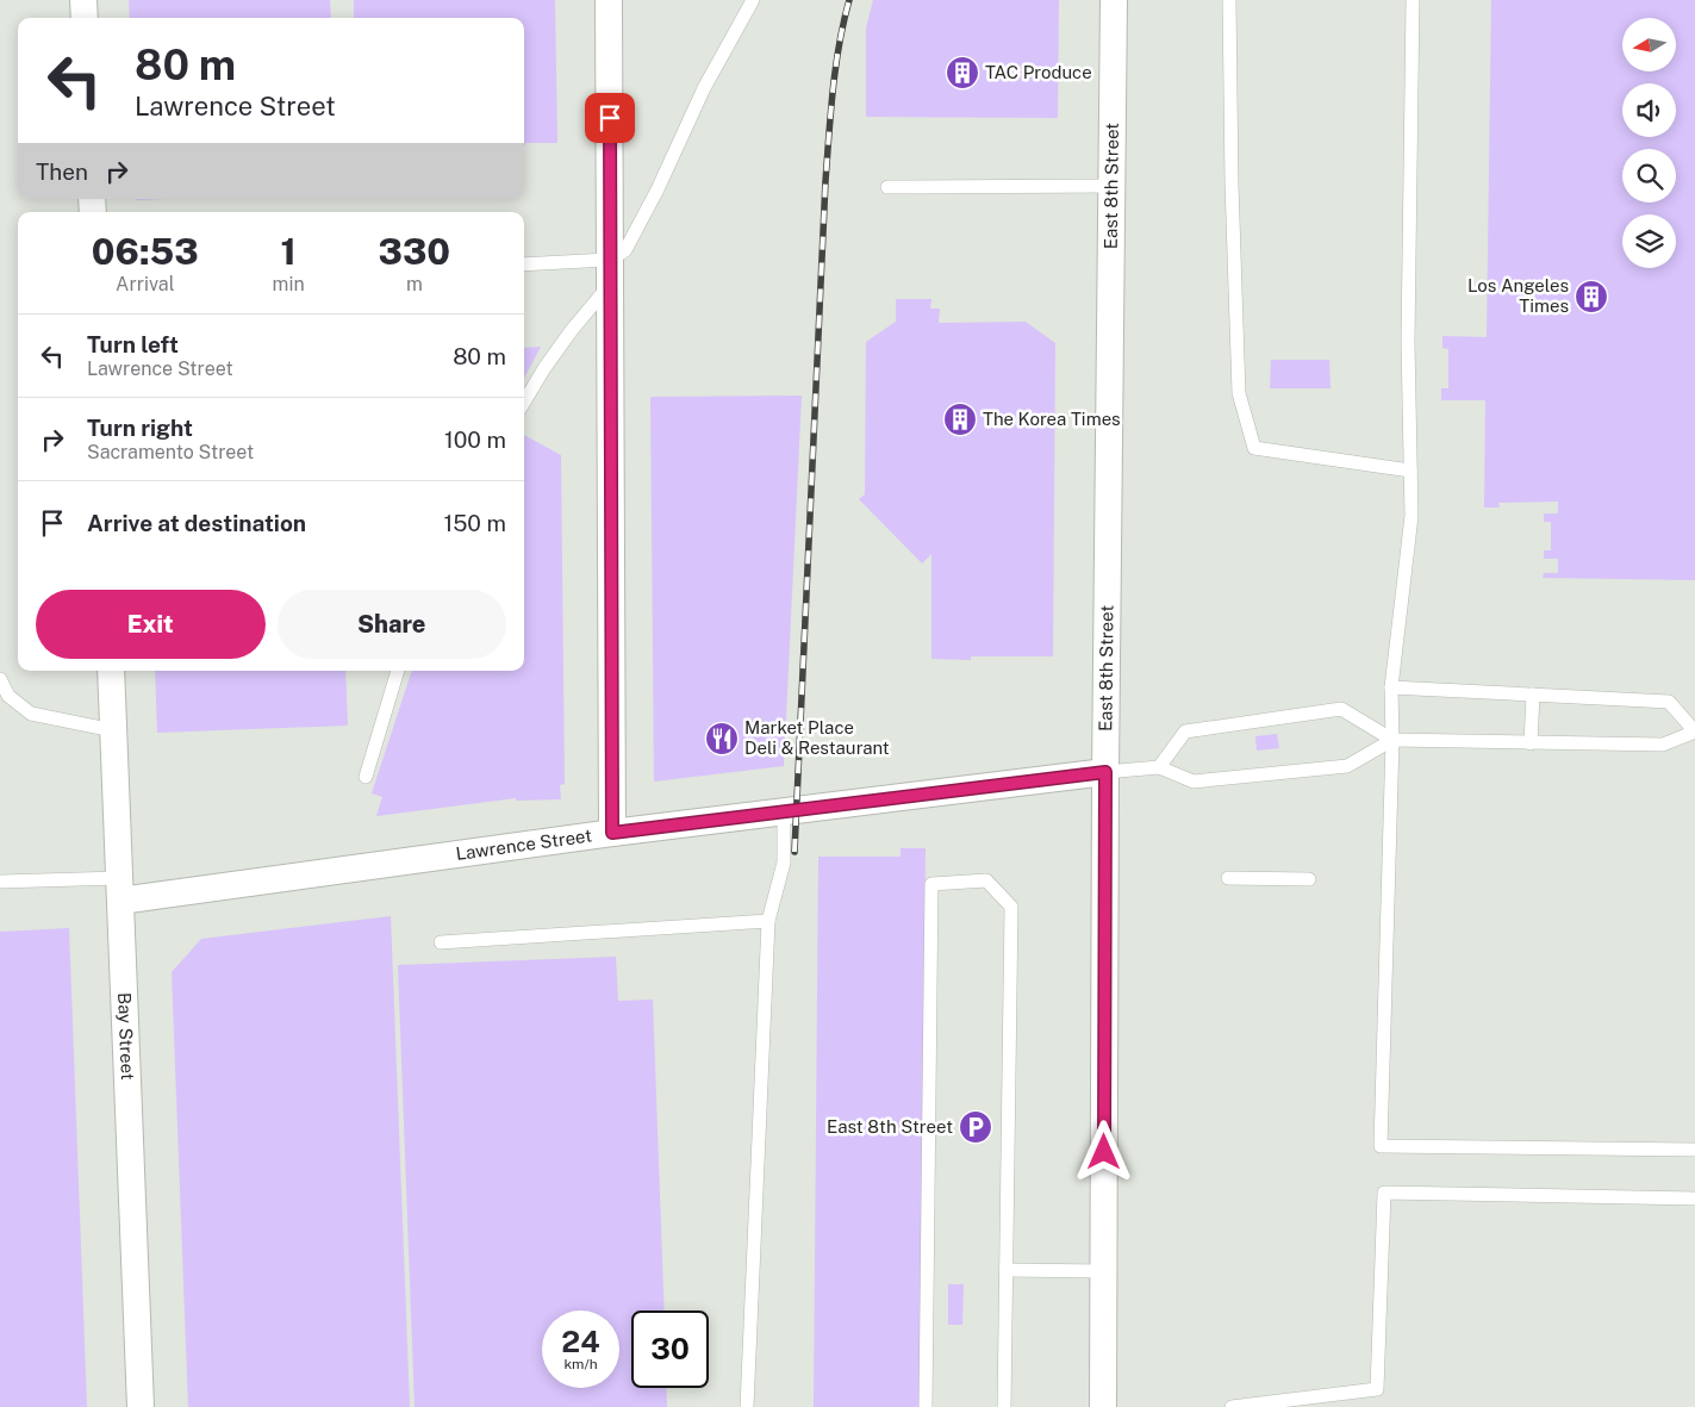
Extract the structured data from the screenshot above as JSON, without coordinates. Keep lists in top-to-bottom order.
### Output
{
  "streets": {
    "street": ["East 8th Street", "Lawrence Street", "Bay Street"]
  },
  "crossings": [
    ["East 8th Street", "Lawrence Street"],
    ["Lawrence Street", "Bay Street"]
  ],
  "places": {
    "building": ["TAC Produce", "Los Angeles Times", "The Korea Times"],
    "restaurant": ["Market Place Deli & Restaurant"],
    "parking": ["East 8th Street"]
  },
  "north": "left",
  "page": {
    "turn": ["80 m", "Lawrence Street"],
    "then": "Then",
    "eta": [
      "06:53",
      "Arrival",
      "1",
      "min",
      "330",
      "m"
    ],
    "list": [
      {
        "name": "Turn left",
        "note": "Lawrence Street",
        "value": "80 m"
      },
      {
        "name": "Turn right",
        "note": "Sacramento Street",
        "value": "100 m"
      },
      {
        "name": "Arrive at destination",
        "value": "150 m"
      }
    ],
    "buttons": ["Exit", "Share"],
    "speed": "24 km/h",
    "limit": "30"
  }
}
